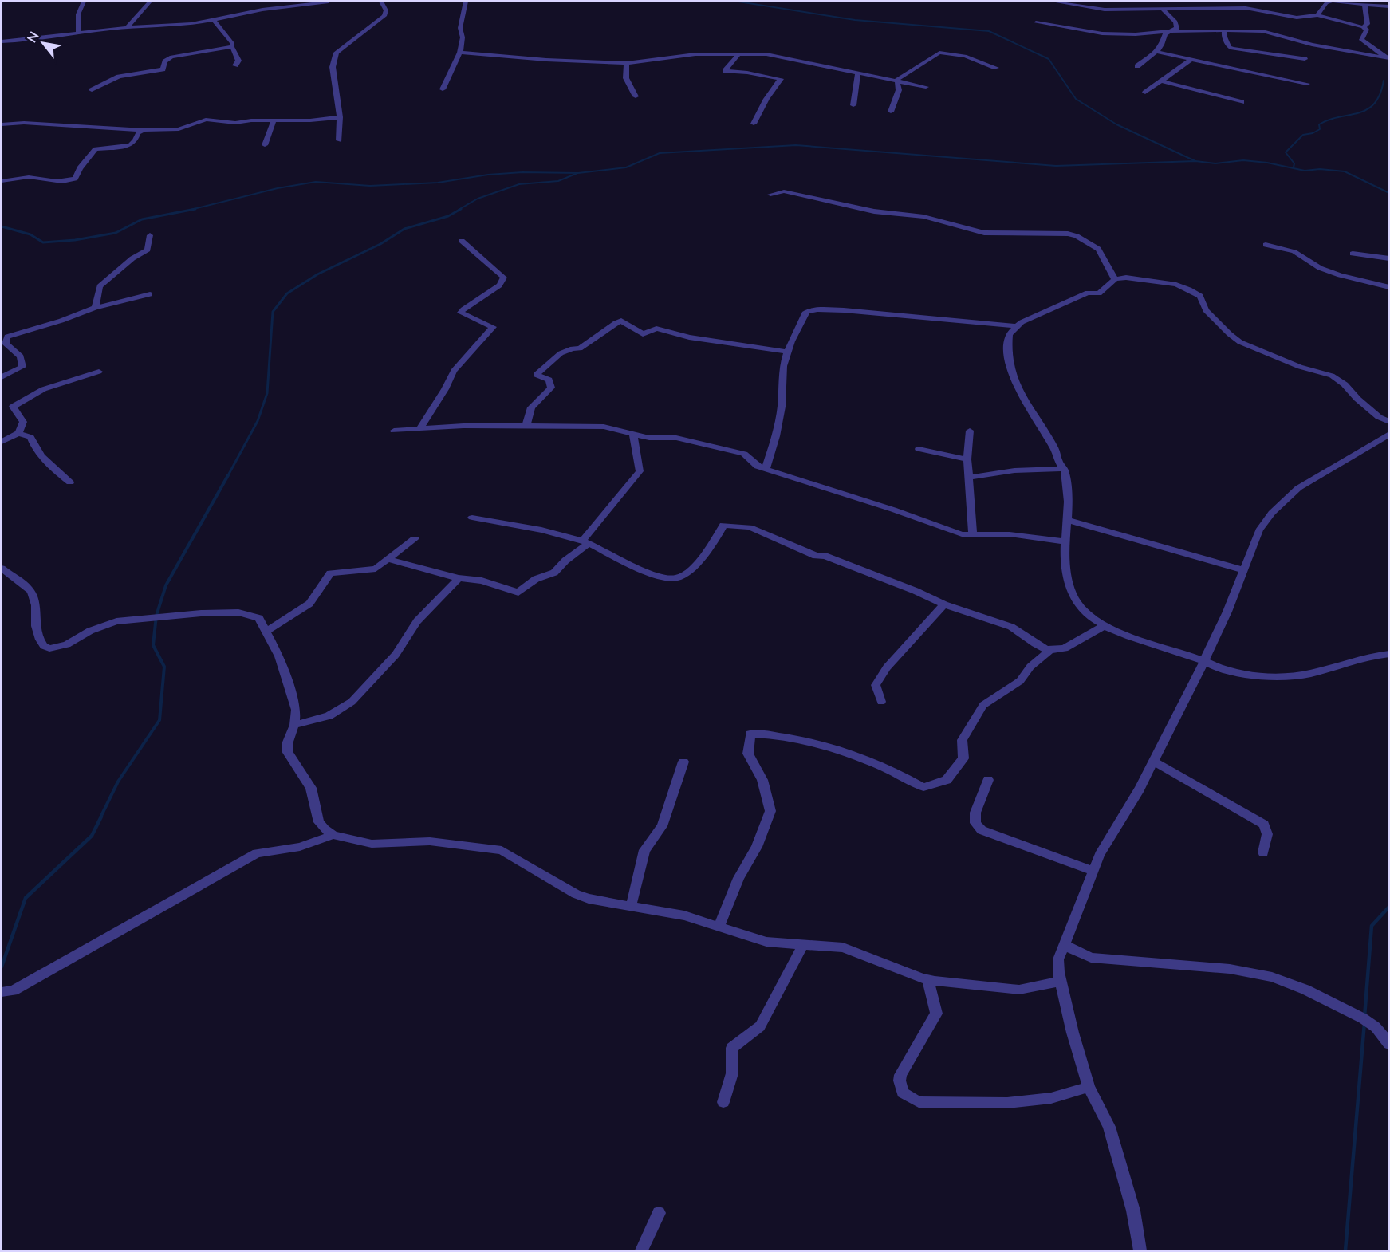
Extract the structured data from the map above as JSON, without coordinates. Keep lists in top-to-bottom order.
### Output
{
  "north": "top left"
}
